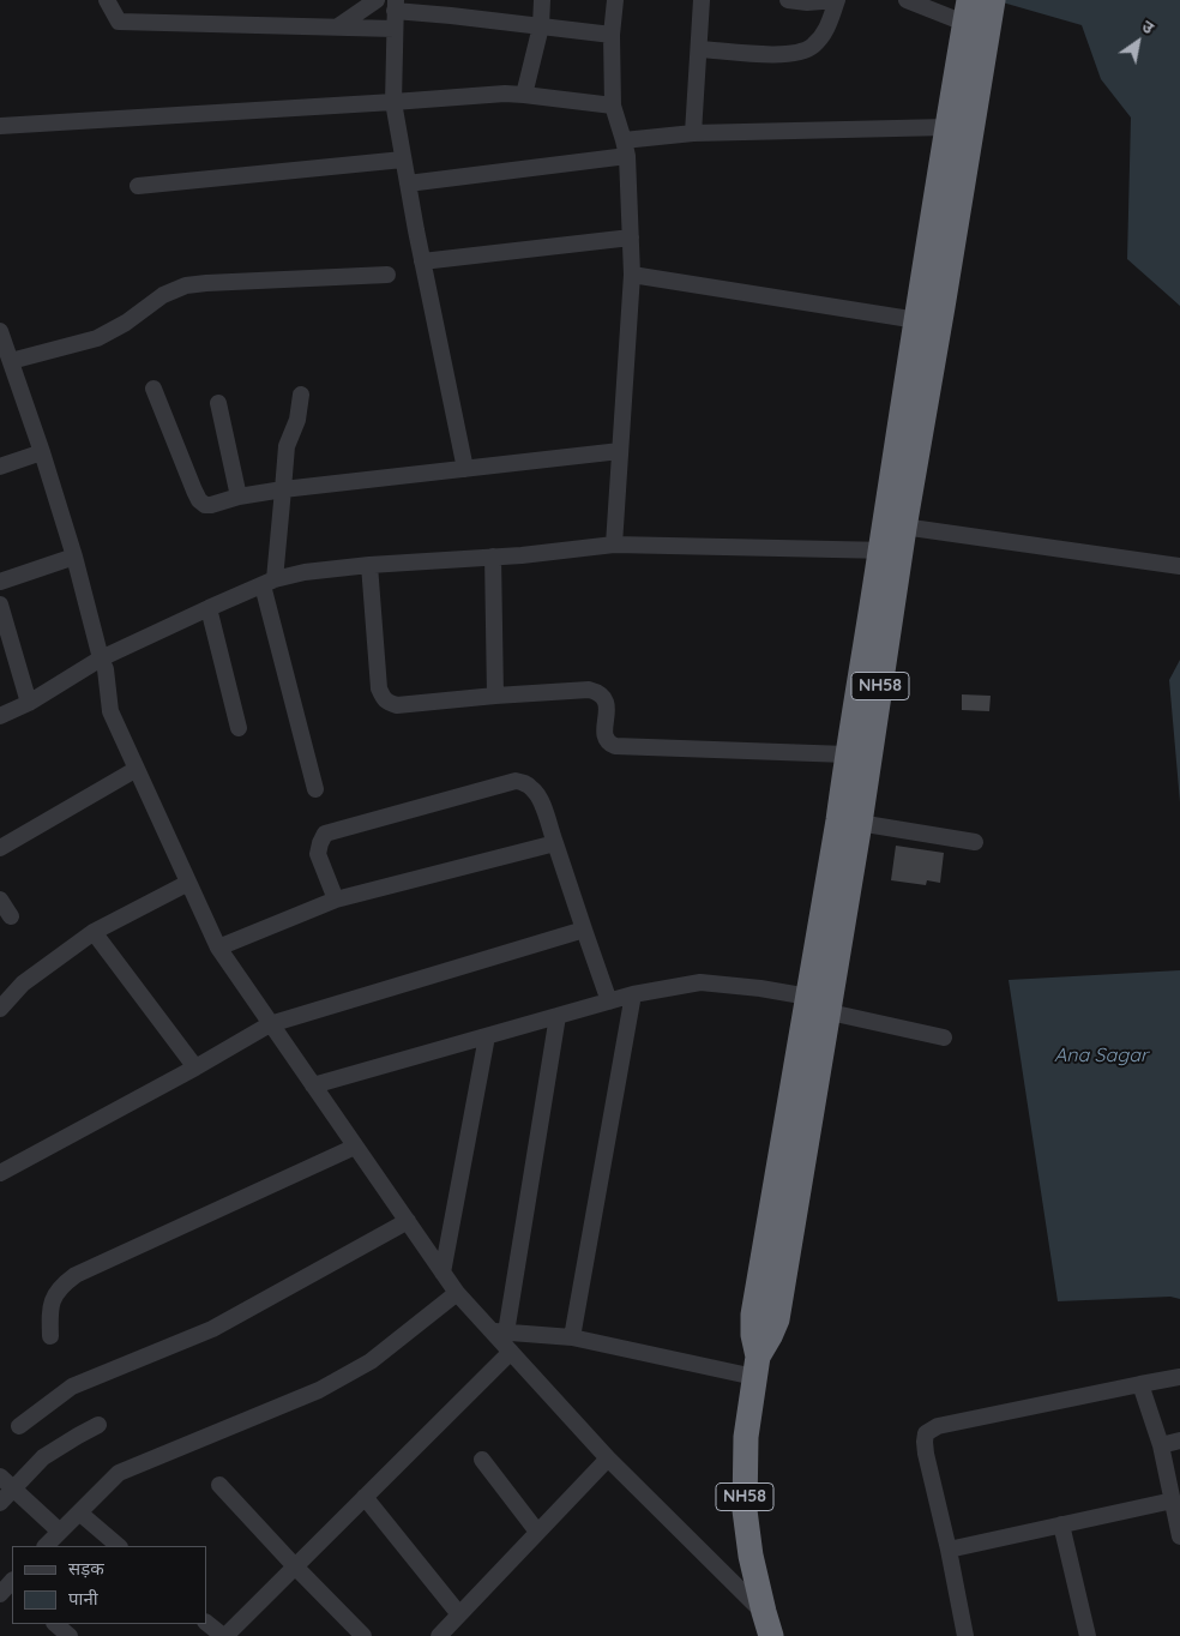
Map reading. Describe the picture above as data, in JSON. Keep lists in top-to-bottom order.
{
  "streets": {
    "highway": ["NH58"]
  },
  "water": ["Ana Sagar"],
  "legend": ["सड़क", "पानी"],
  "north": "top right"
}
